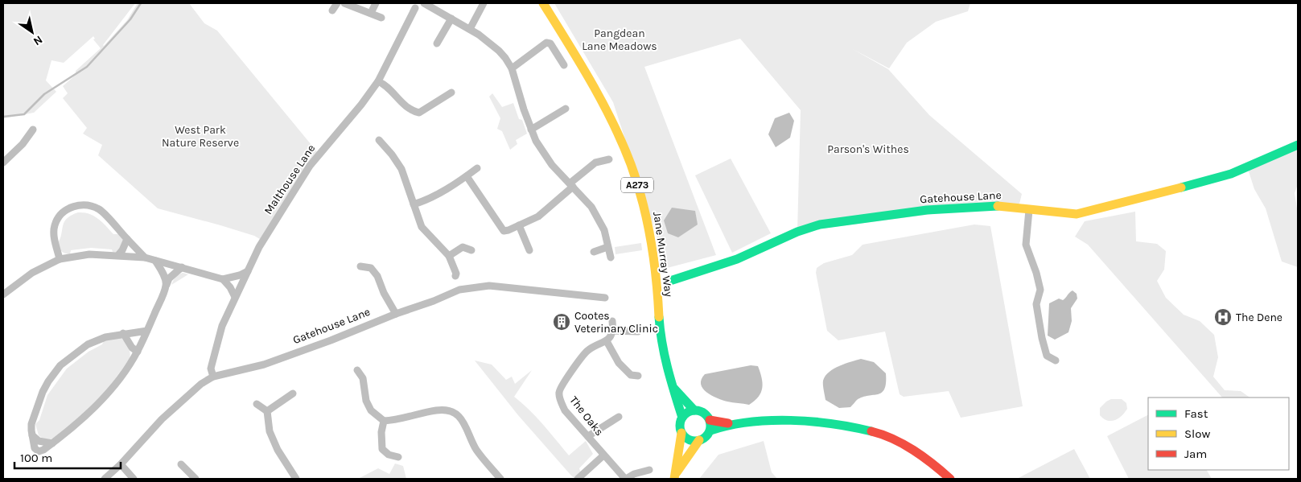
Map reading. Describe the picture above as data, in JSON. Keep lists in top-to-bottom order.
{
  "streets": {
    "street": [
      "Malthouse Lane",
      "A273",
      "Gatehouse Lane",
      "Jane Murray Way",
      "The Oaks"
    ]
  },
  "crossings": [
    ["Malthouse Lane", "Gatehouse Lane"]
  ],
  "parks": ["Pangdean Lane Meadows", "West Park Nature Reserve", "Parson's Withes"],
  "places": {
    "hospital": ["The Dene"],
    "building": ["Cootes Veterinary Clinic"]
  },
  "legend": ["Fast", "Slow", "Jam"],
  "scale_bar": "100 m",
  "north": "bottom right"
}
